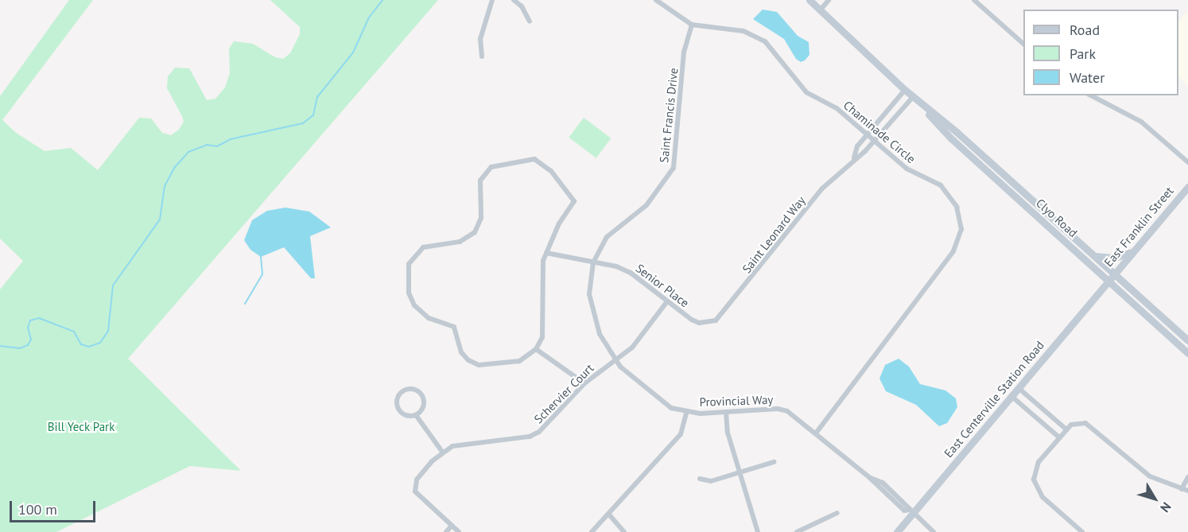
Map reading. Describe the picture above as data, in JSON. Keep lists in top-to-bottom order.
{
  "streets": {
    "street": [
      "Saint Francis Drive",
      "Chaminade Circle",
      "Clyo Road",
      "East Franklin Street",
      "Saint Leonard Way",
      "Senior Place",
      "Schervier Court",
      "East Centerville Station Road",
      "Provincial Way"
    ]
  },
  "crossings": [
    ["Saint Francis Drive", "Chaminade Circle"],
    ["Saint Francis Drive", "Senior Place"],
    ["Saint Francis Drive", "Provincial Way"],
    ["Chaminade Circle", "Saint Leonard Way"],
    ["Chaminade Circle", "Provincial Way"],
    ["Clyo Road", "East Franklin Street"],
    ["Clyo Road", "Saint Leonard Way"],
    ["Clyo Road", "East Centerville Station Road"],
    ["East Franklin Street", "East Centerville Station Road"],
    ["Saint Leonard Way", "Senior Place"],
    ["Senior Place", "Schervier Court"],
    ["Senior Place", "Provincial Way"],
    ["Schervier Court", "Provincial Way"],
    ["East Centerville Station Road", "Provincial Way"]
  ],
  "parks": ["Bill Yeck Park"],
  "legend": ["Road", "Park", "Water"],
  "scale_bar": "100 m",
  "north": "bottom right"
}
